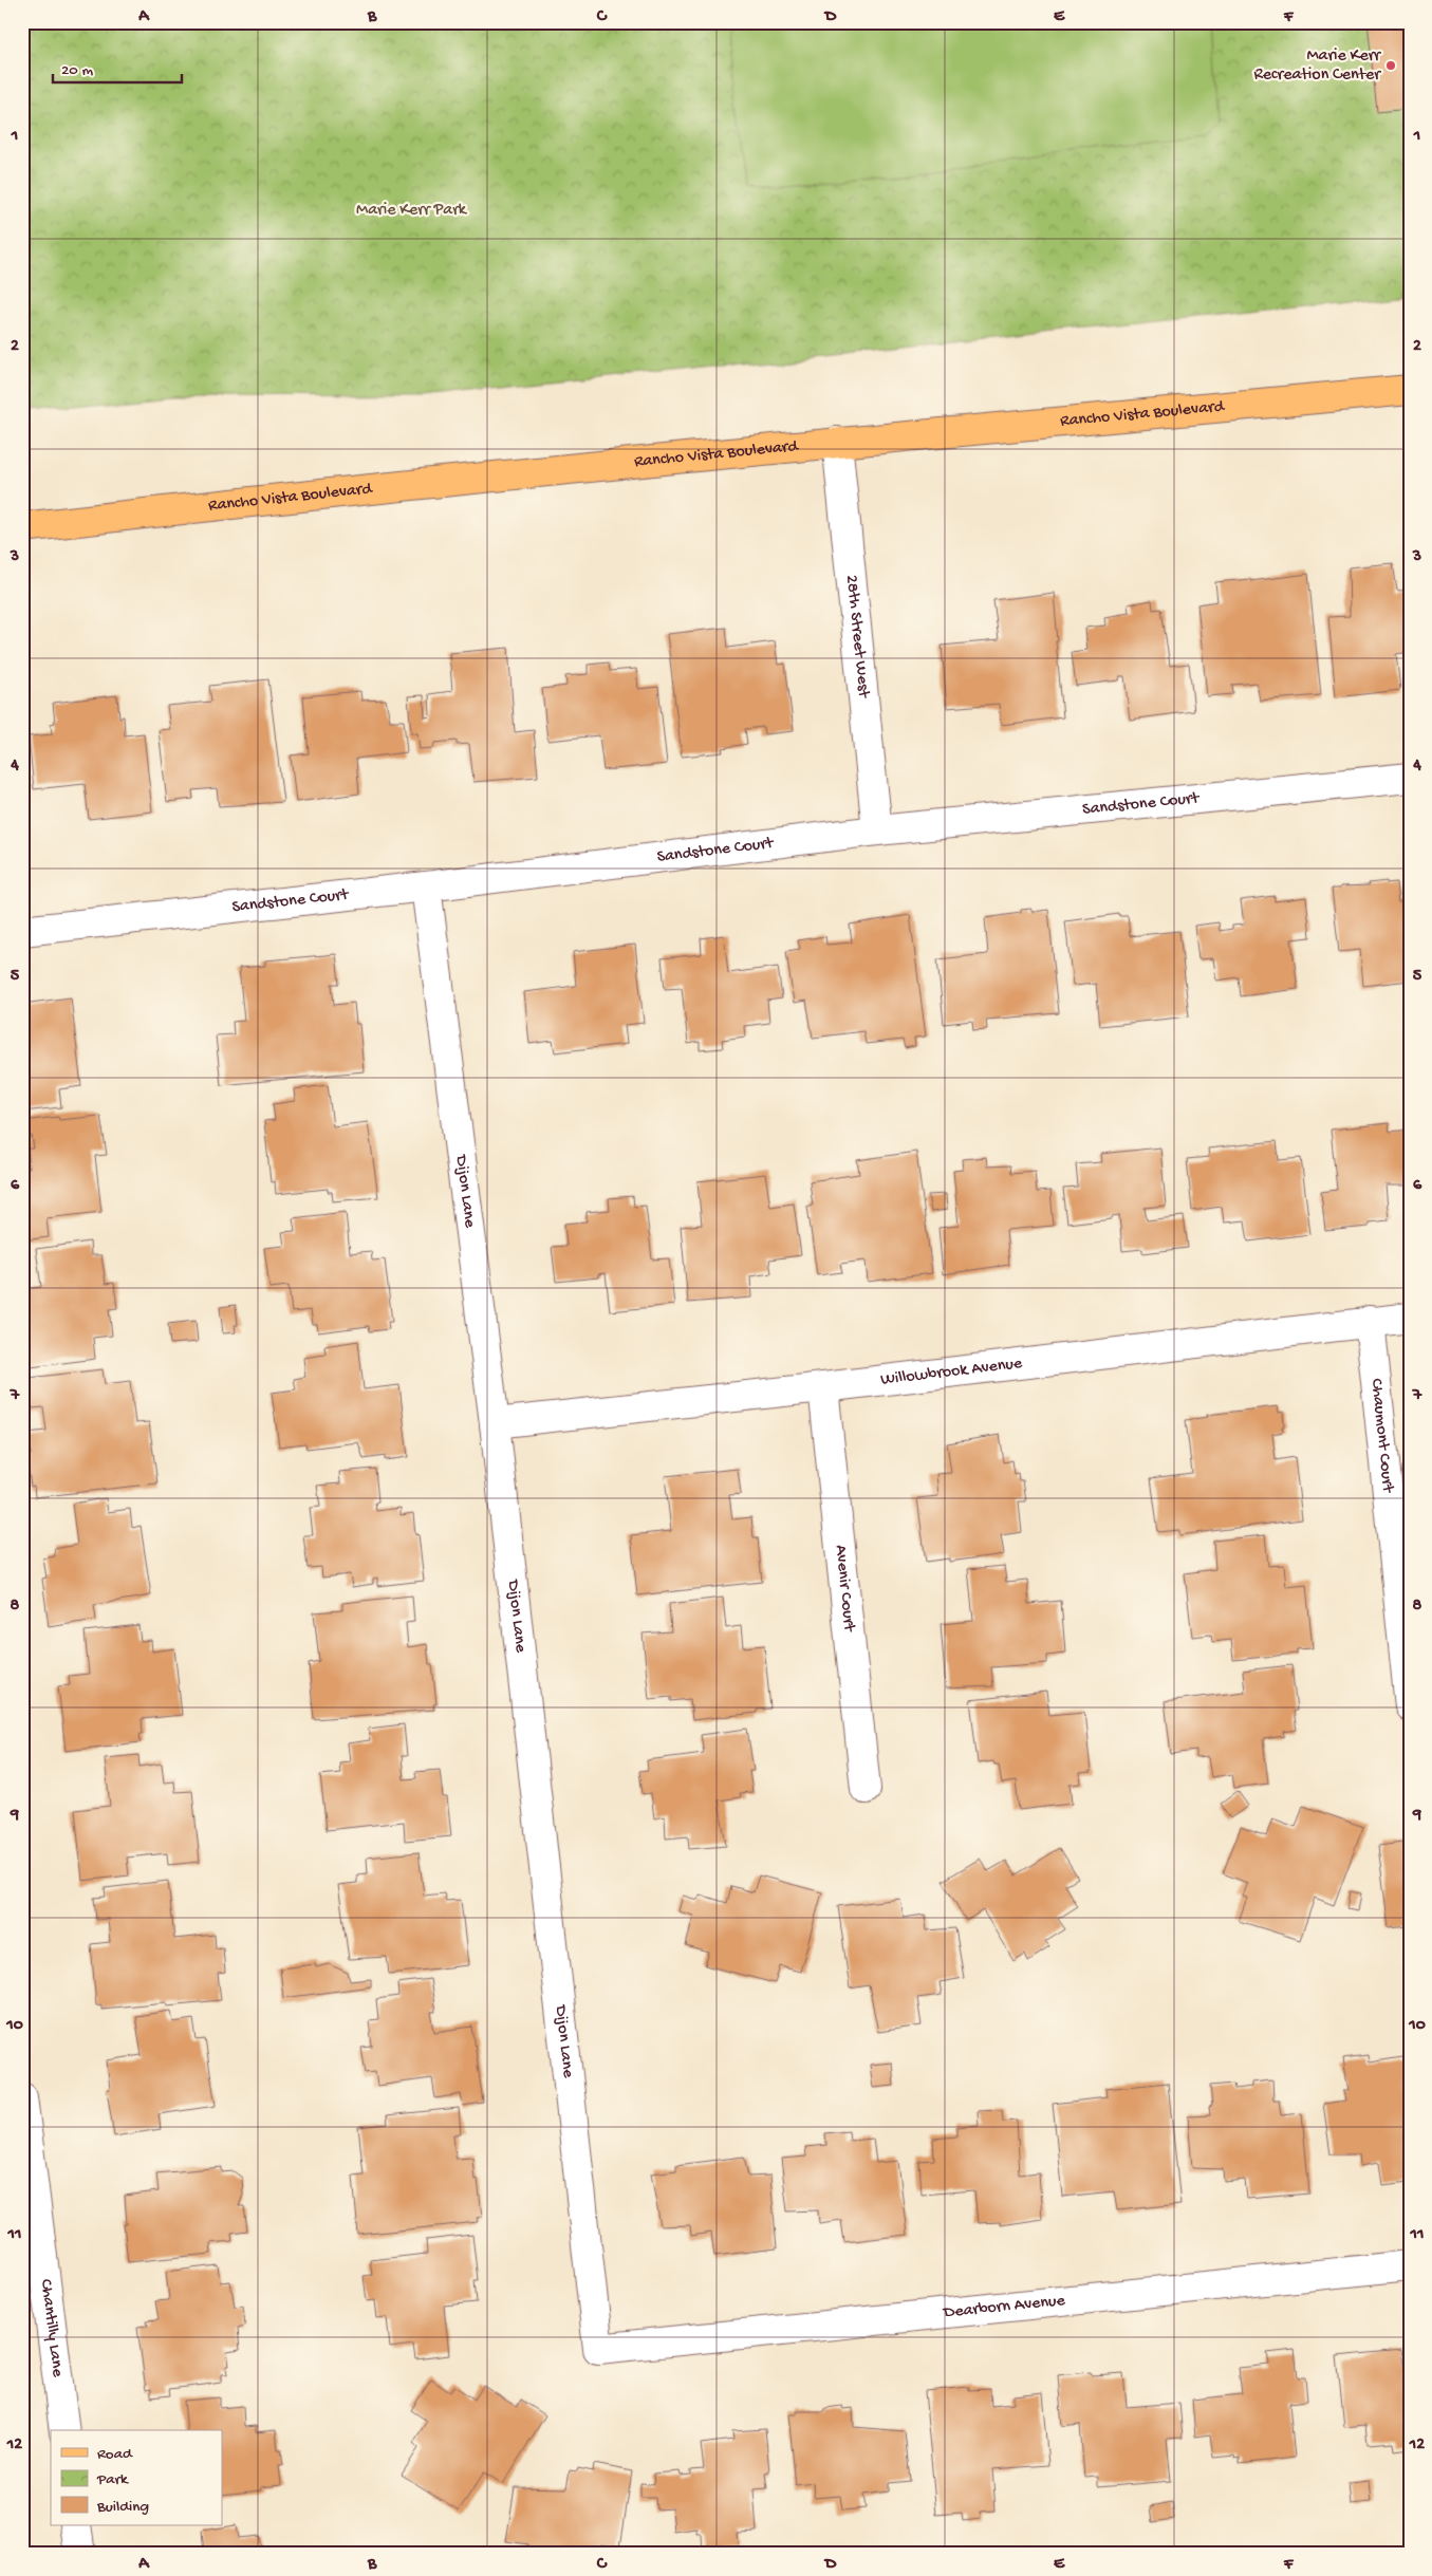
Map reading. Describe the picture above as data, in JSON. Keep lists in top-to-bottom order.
{
  "streets": {
    "main road": ["Rancho Vista Boulevard"],
    "street": [
      "28th Street West",
      "Sandstone Court",
      "Dijon Lane",
      "Willowbrook Avenue",
      "Chaumont Court",
      "Avenir Court",
      "Dearborn Avenue",
      "Chantilly Lane"
    ]
  },
  "crossings": [
    ["Rancho Vista Boulevard", "28th Street West"],
    ["28th Street West", "Sandstone Court"],
    ["Sandstone Court", "Dijon Lane"],
    ["Dijon Lane", "Willowbrook Avenue"],
    ["Dijon Lane", "Dearborn Avenue"],
    ["Willowbrook Avenue", "Chaumont Court"],
    ["Willowbrook Avenue", "Avenir Court"]
  ],
  "parks": ["Marie Kerr Park"],
  "places": ["Marie Kerr Recreation Center"],
  "legend": ["Road", "Park", "Building"],
  "scale_bar": "20 m",
  "grid": {
    "columns": [
      "A",
      "B",
      "C",
      "D",
      "E",
      "F"
    ],
    "rows": [
      "1",
      "2",
      "3",
      "4",
      "5",
      "6",
      "7",
      "8",
      "9",
      "10",
      "11",
      "12"
    ]
  }
}
